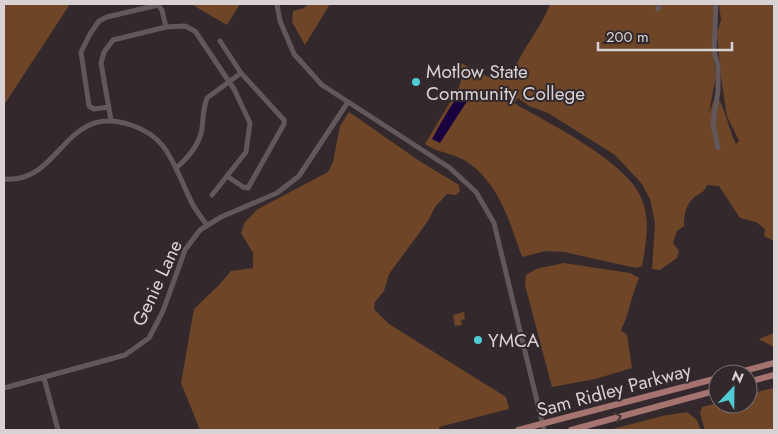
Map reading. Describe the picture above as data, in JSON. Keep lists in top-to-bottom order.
{
  "streets": {
    "main road": ["Sam Ridley Parkway"],
    "street": ["Genie Lane"]
  },
  "places": ["Motlow State Community College", "YMCA"],
  "scale_bar": "200 m",
  "north": "top"
}
